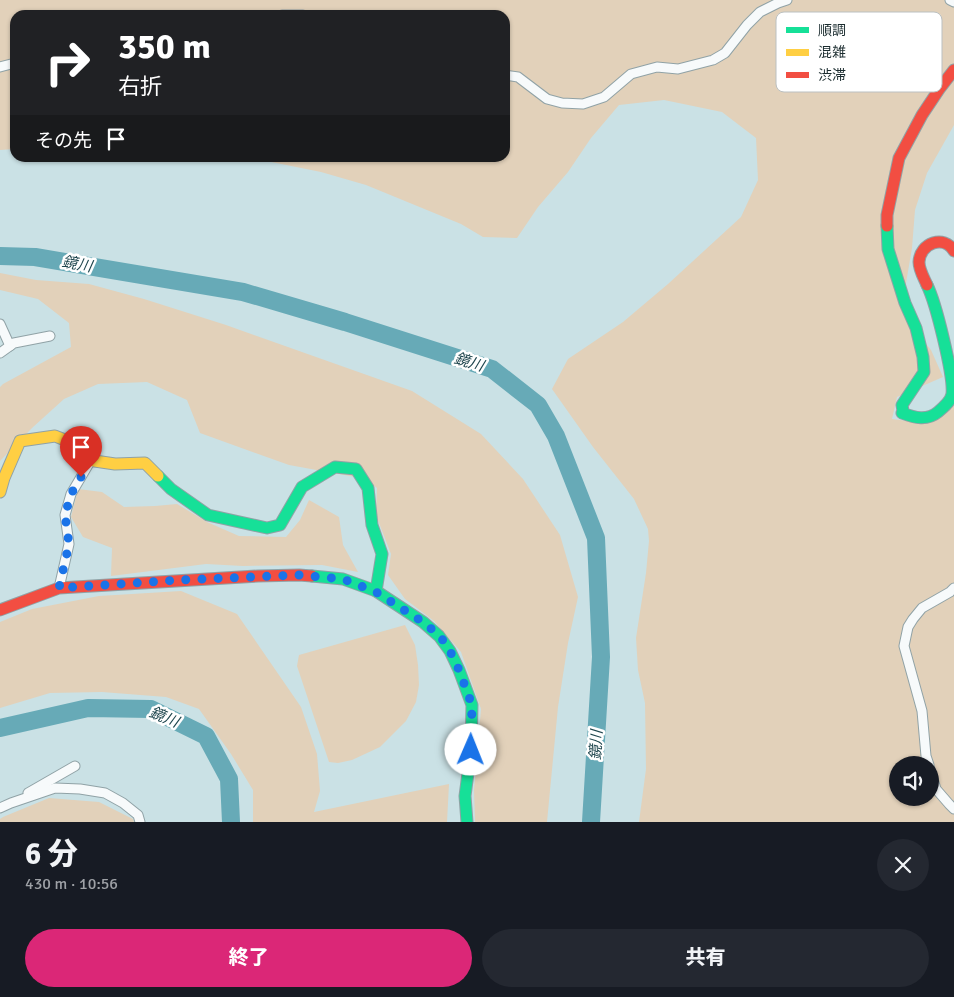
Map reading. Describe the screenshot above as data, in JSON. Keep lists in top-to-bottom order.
{
  "water": ["鏡川"],
  "legend": ["順調", "混雑", "渋滞"],
  "page": {
    "turn": ["350 m", "右折"],
    "then": "その先",
    "heading": ["6 分", "430 m · 10:56"],
    "buttons": ["終了", "共有"]
  }
}
